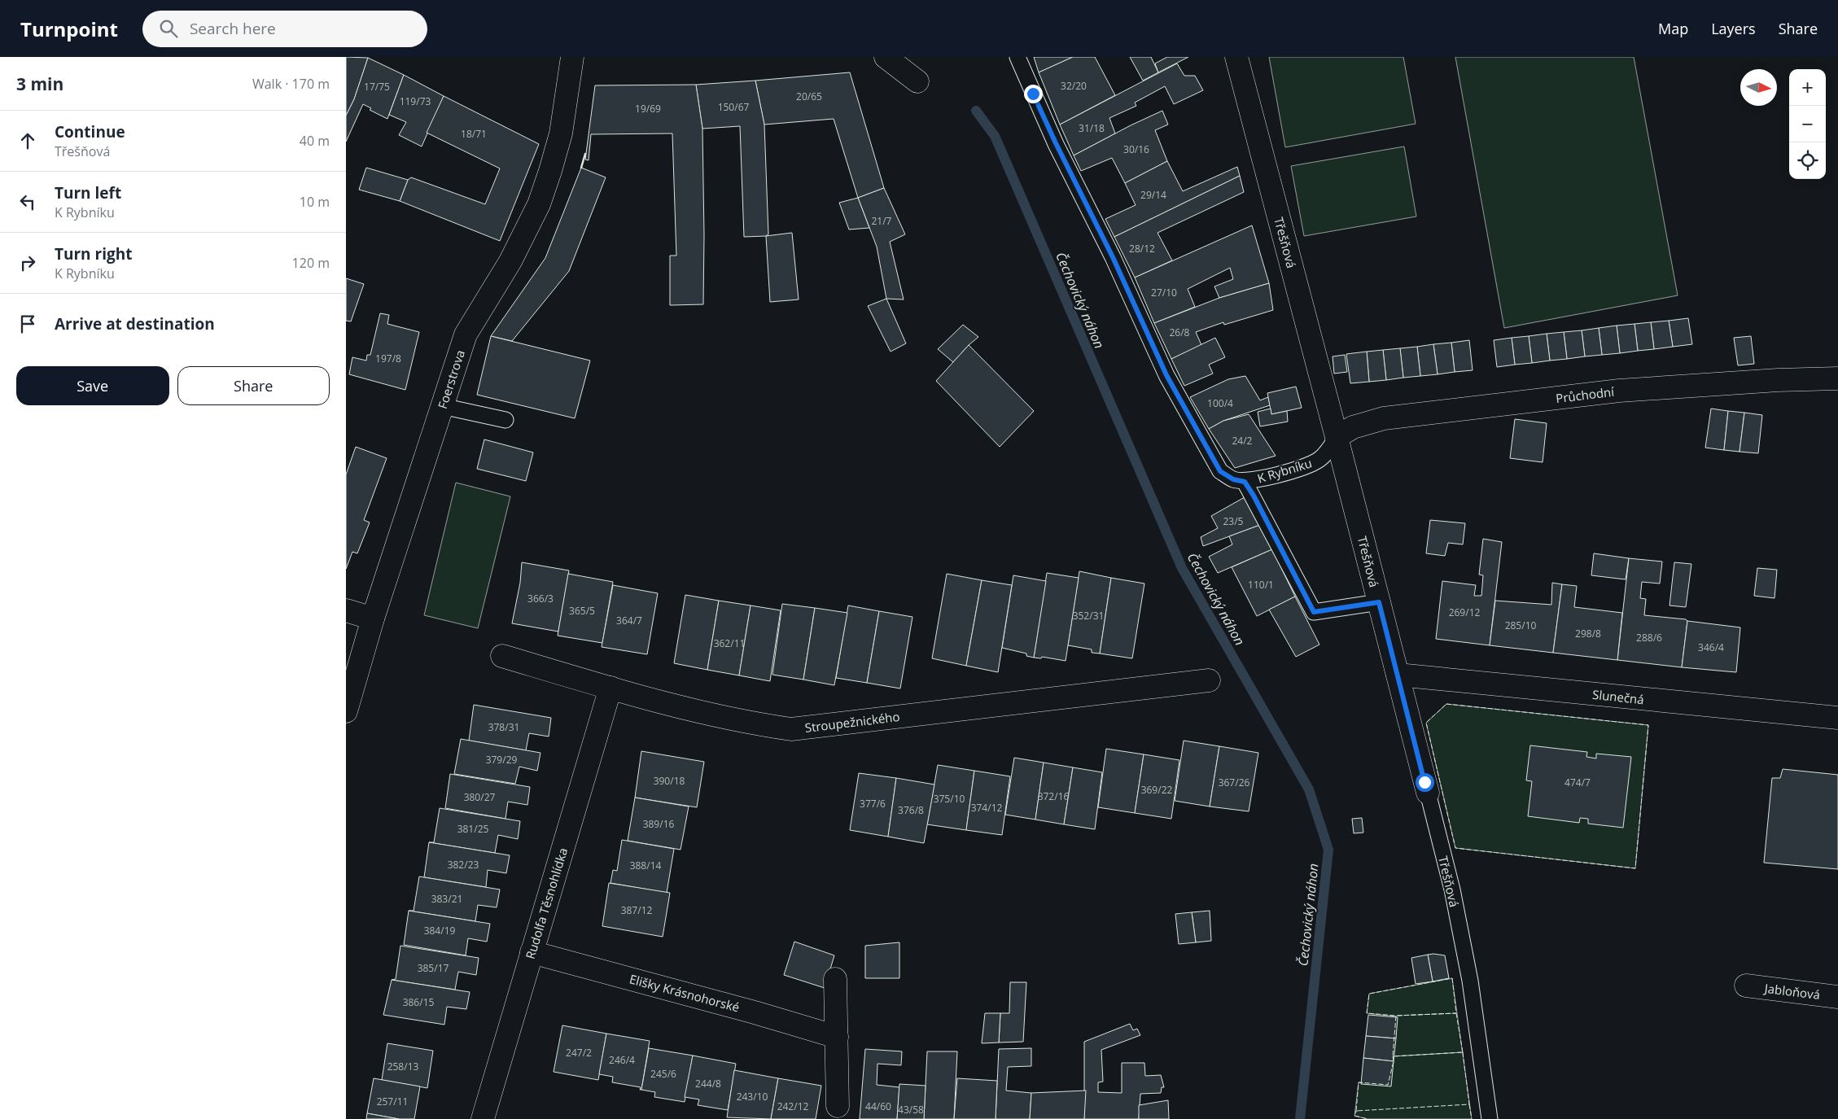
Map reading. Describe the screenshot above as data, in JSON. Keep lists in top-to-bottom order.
{
  "streets": {
    "street": [
      "Třešňová",
      "Foerstrova",
      "Průchodní",
      "Slunečná",
      "Stroupežnického",
      "Rudolfa Těsnohlídka",
      "Jabloňová",
      "Elišky Krásnohorské"
    ],
    "lane": ["K Rybníku"]
  },
  "crossings": [
    ["Třešňová", "Průchodní"],
    ["Třešňová", "K Rybníku"],
    ["Třešňová", "Slunečná"],
    ["Průchodní", "K Rybníku"],
    ["Stroupežnického", "Rudolfa Těsnohlídka"],
    ["Rudolfa Těsnohlídka", "Elišky Krásnohorské"]
  ],
  "water": ["Čechovický náhon"],
  "house_numbers": [
    "32/20",
    "17/75",
    "20/65",
    "119/73",
    "150/67",
    "19/69",
    "31/18",
    "18/71",
    "30/16",
    "29/14",
    "21/7",
    "28/12",
    "27/10",
    "26/8",
    "197/8",
    "100/4",
    "24/2",
    "23/5",
    "110/1",
    "366/3",
    "365/5",
    "269/12",
    "352/31",
    "364/7",
    "285/10",
    "298/8",
    "288/6",
    "362/11",
    "346/4",
    "378/31",
    "379/29",
    "390/18",
    "367/26",
    "474/7",
    "369/22",
    "372/16",
    "380/27",
    "375/10",
    "377/6",
    "374/12",
    "376/8",
    "389/16",
    "381/25",
    "382/23",
    "388/14",
    "383/21",
    "387/12",
    "384/19",
    "385/17",
    "386/15",
    "247/2",
    "246/4",
    "258/13",
    "245/6",
    "244/8",
    "243/10",
    "257/11",
    "242/12",
    "44/60",
    "43/58"
  ],
  "north": "right",
  "page": {
    "header": "Turnpoint",
    "search": "Search here",
    "nav": ["Map", "Layers", "Share"],
    "heading": ["3 min", "Walk · 170 m"],
    "map_buttons": ["+", "−"],
    "list": [
      ["Continue", "Třešňová", "40 m"],
      ["Turn left", "K Rybníku", "10 m"],
      ["Turn right", "K Rybníku", "120 m"],
      "Arrive at destination"
    ],
    "buttons": ["Save", "Share"]
  }
}
